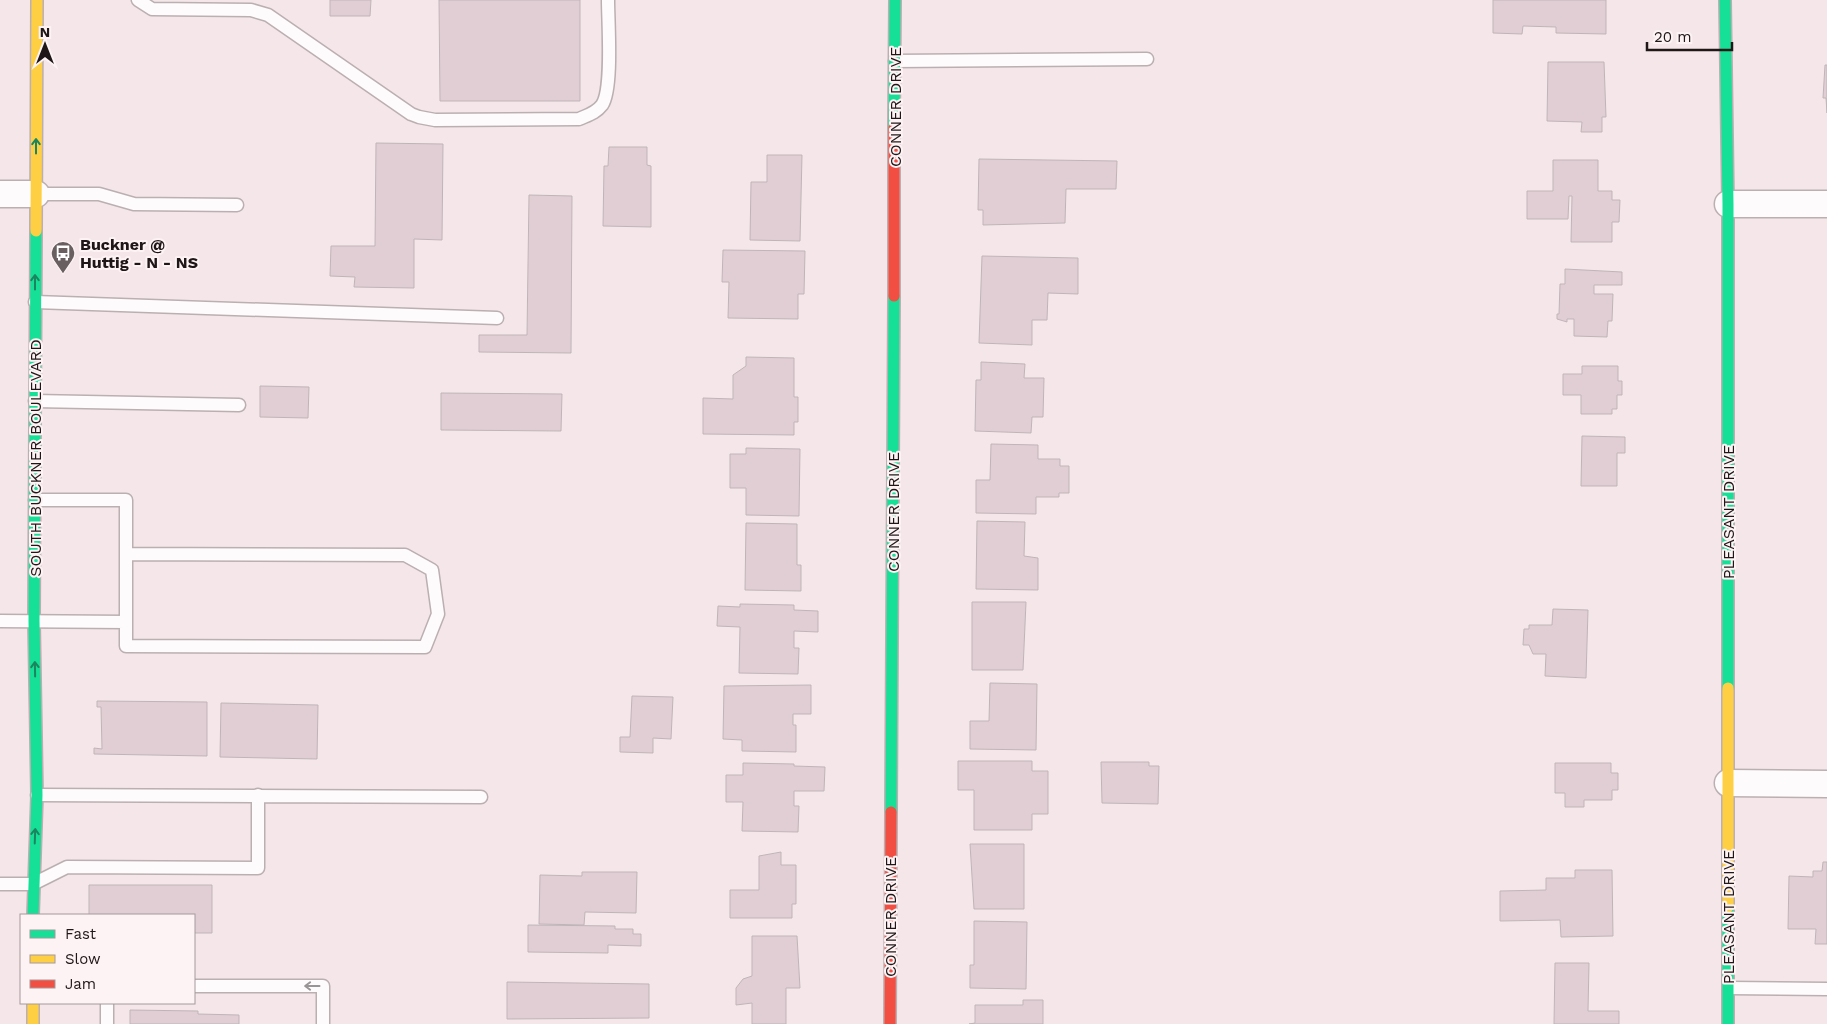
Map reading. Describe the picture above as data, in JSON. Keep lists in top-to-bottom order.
{
  "streets": {
    "street": ["CONNER DRIVE", "SOUTH BUCKNER BOULEVARD", "PLEASANT DRIVE"]
  },
  "one_way": ["SOUTH BUCKNER BOULEVARD"],
  "places": {
    "bus stop": ["Buckner @ Huttig - N - NS"]
  },
  "legend": ["Fast", "Slow", "Jam"],
  "scale_bar": "20 m",
  "north": "top"
}
